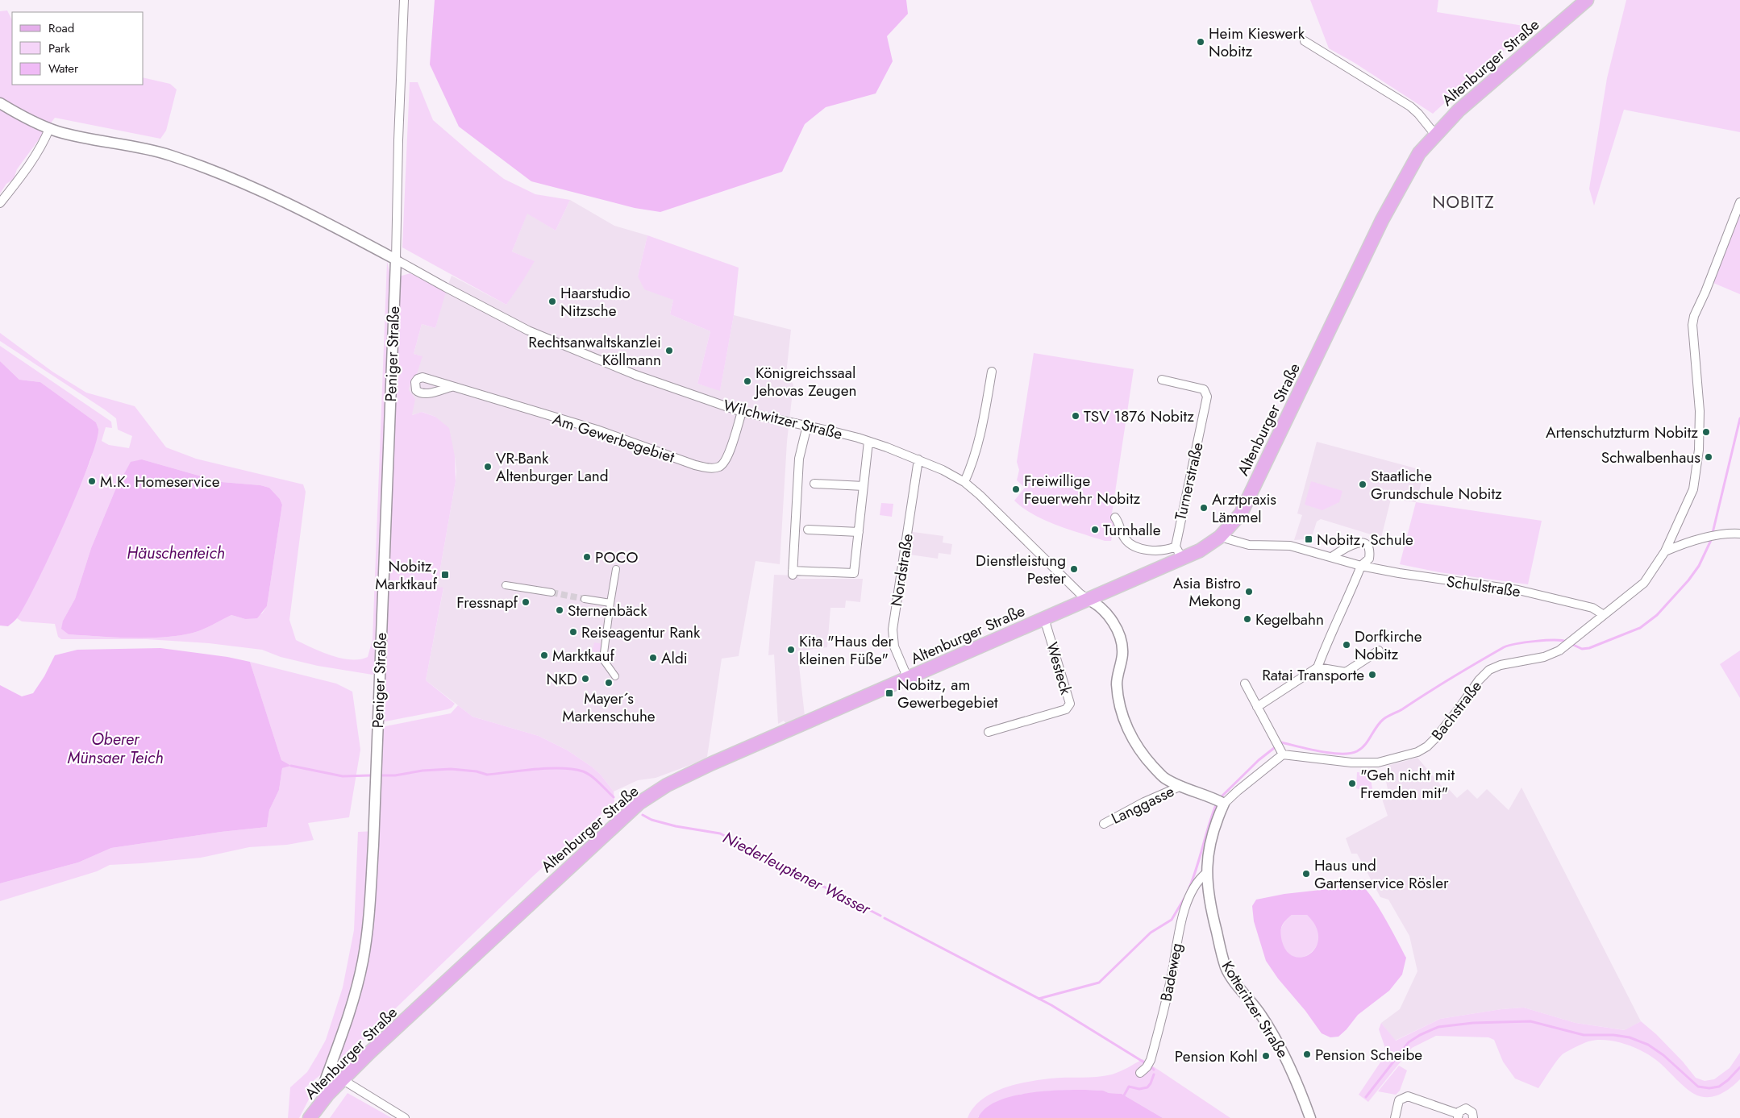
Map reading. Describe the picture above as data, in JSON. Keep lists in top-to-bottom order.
{
  "streets": {
    "main road": ["Altenburger Straße"],
    "street": [
      "Peniger Straße",
      "Wilchwitzer Straße",
      "Am Gewerbegebiet",
      "Turnerstraße",
      "Nordstraße",
      "Schulstraße",
      "Westeck",
      "Bachstraße",
      "Langgasse",
      "Badeweg",
      "Kotteritzer Straße"
    ]
  },
  "crossings": [
    ["Altenburger Straße", "Peniger Straße"],
    ["Altenburger Straße", "Wilchwitzer Straße"],
    ["Altenburger Straße", "Nordstraße"],
    ["Altenburger Straße", "Schulstraße"],
    ["Altenburger Straße", "Westeck"],
    ["Altenburger Straße", "Langgasse"],
    ["Peniger Straße", "Wilchwitzer Straße"],
    ["Wilchwitzer Straße", "Am Gewerbegebiet"],
    ["Wilchwitzer Straße", "Nordstraße"],
    ["Wilchwitzer Straße", "Langgasse"],
    ["Schulstraße", "Bachstraße"],
    ["Langgasse", "Kotteritzer Straße"],
    ["Badeweg", "Kotteritzer Straße"]
  ],
  "districts": ["NOBITZ"],
  "water": ["Häuschenteich", "Oberer Münsaer Teich", "Niederleuptener Wasser"],
  "places": {
    "other": [
      "Heim Kieswerk Nobitz",
      "Haarstudio Nitzsche",
      "Rechtsanwaltskanzlei Köllmann",
      "Königreichssaal Jehovas Zeugen",
      "TSV 1876 Nobitz",
      "Artenschutzturm Nobitz",
      "Schwalbenhaus",
      "VR-Bank Altenburger Land",
      "M.K. Homeservice",
      "Staatliche Grundschule Nobitz",
      "Freiwillige Feuerwehr Nobitz",
      "Arztpraxis Lämmel",
      "Turnhalle",
      "POCO",
      "Dienstleistung Pester",
      "Asia Bistro Mekong",
      "Fressnapf",
      "Sternenbäck",
      "Kegelbahn",
      "Reiseagentur Rank",
      "Dorfkirche Nobitz",
      "Kita \"Haus der kleinen Füße\"",
      "Marktkauf",
      "Aldi",
      "Ratai Transporte",
      "NKD",
      "Mayer´s Markenschuhe",
      "\"Geh nicht mit Fremden mit\"",
      "Haus und Gartenservice Rösler",
      "Pension Scheibe",
      "Pension Kohl"
    ],
    "transit": ["Nobitz, Schule", "Nobitz, Marktkauf", "Nobitz, am Gewerbegebiet"]
  },
  "legend": ["Road", "Park", "Water"]
}
